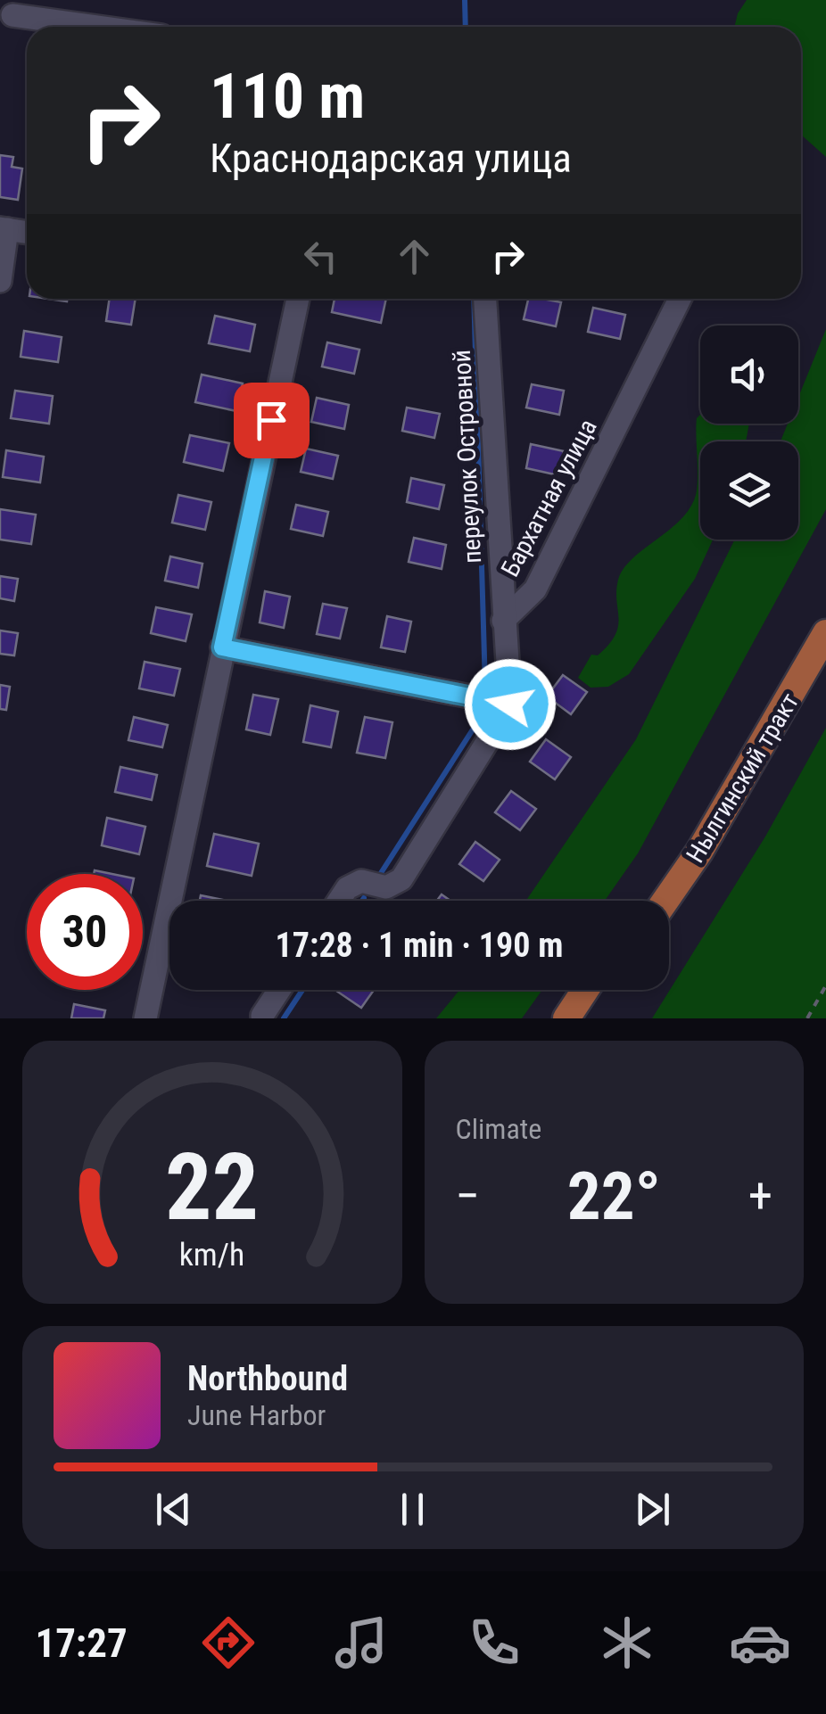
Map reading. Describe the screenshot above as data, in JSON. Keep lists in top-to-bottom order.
{
  "streets": {
    "main road": ["Нылгинский тракт"],
    "street": ["переулок Островной", "Бархатная улица"]
  },
  "crossings": [
    ["переулок Островной", "Бархатная улица"]
  ],
  "page": {
    "turn": ["110 m", "Краснодарская улица"],
    "limit": "30",
    "trip": "17:28 · 1 min · 190 m",
    "tile": "Climate",
    "heat": ["−", "22°", "+"],
    "song": ["Northbound", "June Harbor"],
    "tabs": "17:27",
    "gauge": ["22", "km/h"]
  }
}
